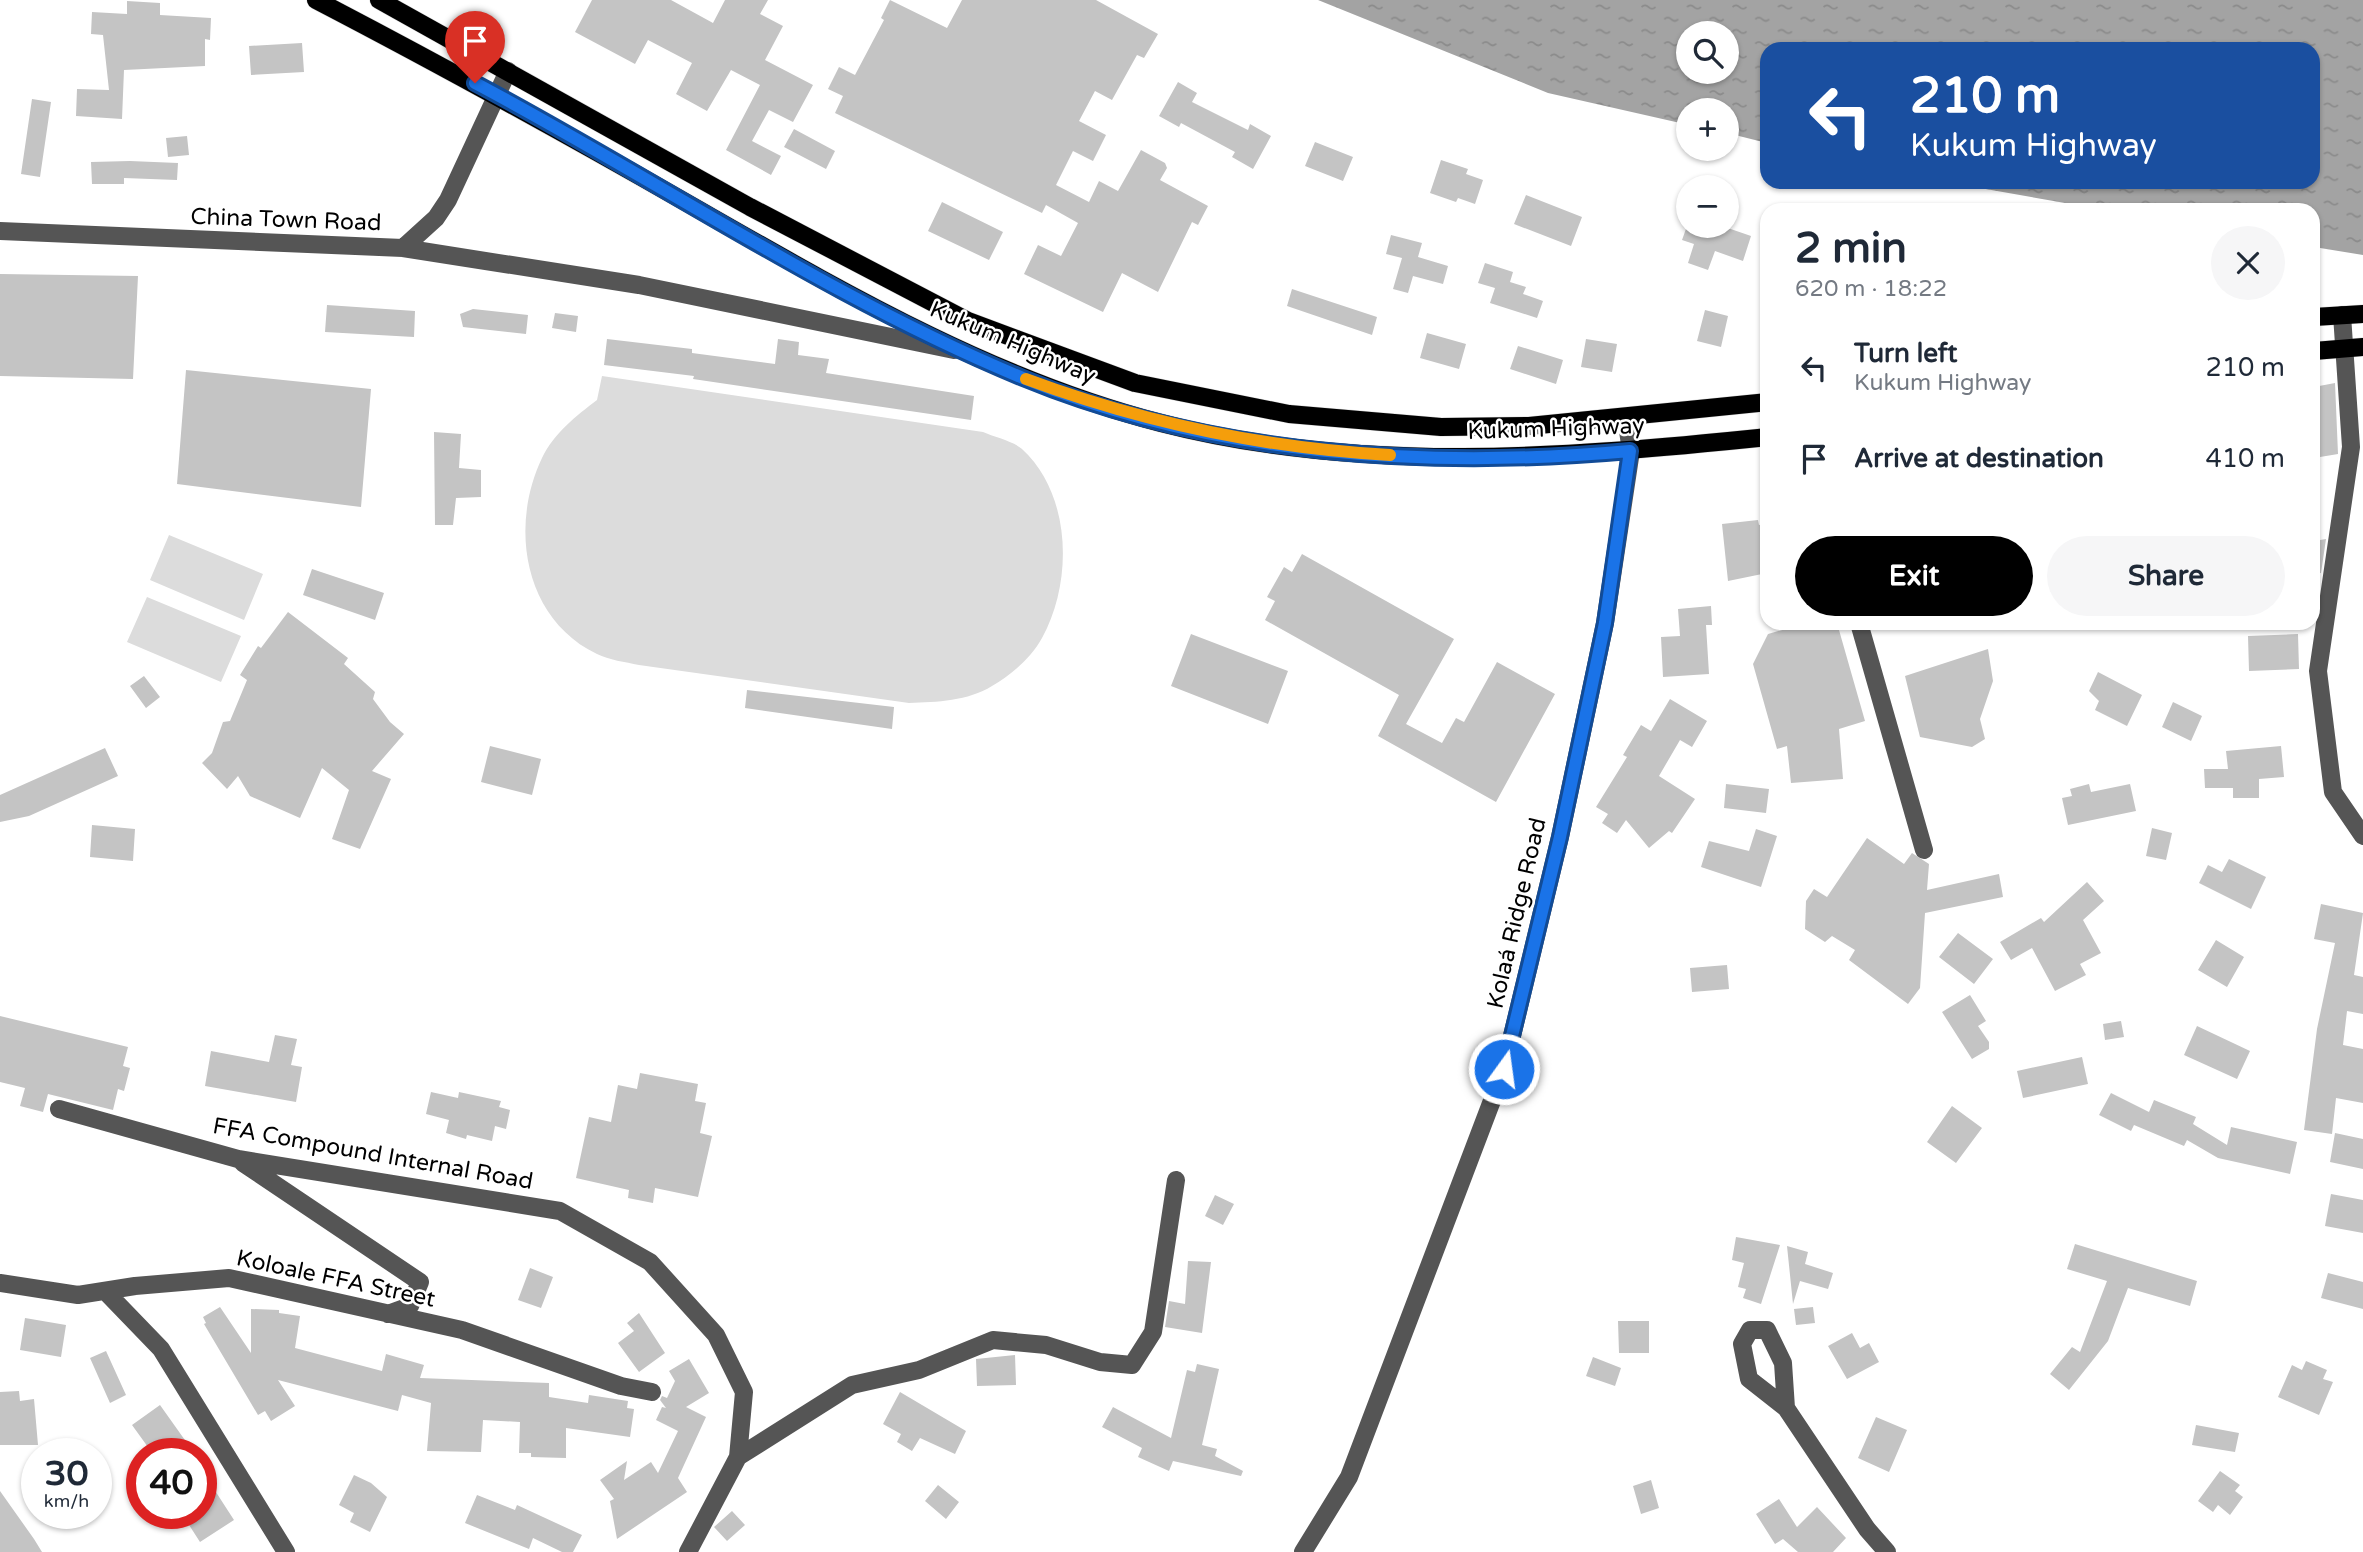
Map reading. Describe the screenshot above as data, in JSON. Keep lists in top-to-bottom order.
{
  "streets": {
    "main road": ["Kukum Highway"],
    "street": [
      "China Town Road",
      "Kolaá Ridge Road",
      "FFA Compound Internal Road",
      "Koloale FFA Street"
    ]
  },
  "crossings": [
    ["China Town Road", "Kukum Highway"],
    ["Kukum Highway", "Kolaá Ridge Road"]
  ],
  "page": {
    "map_buttons": ["+", "−"],
    "turn": ["210 m", "Kukum Highway"],
    "heading": ["2 min", "620 m · 18:22"],
    "list": [
      {
        "name": "Turn left",
        "note": "Kukum Highway",
        "value": "210 m"
      },
      {
        "name": "Arrive at destination",
        "value": "410 m"
      }
    ],
    "buttons": ["Exit", "Share"],
    "speed": "30 km/h",
    "limit": "40"
  }
}
